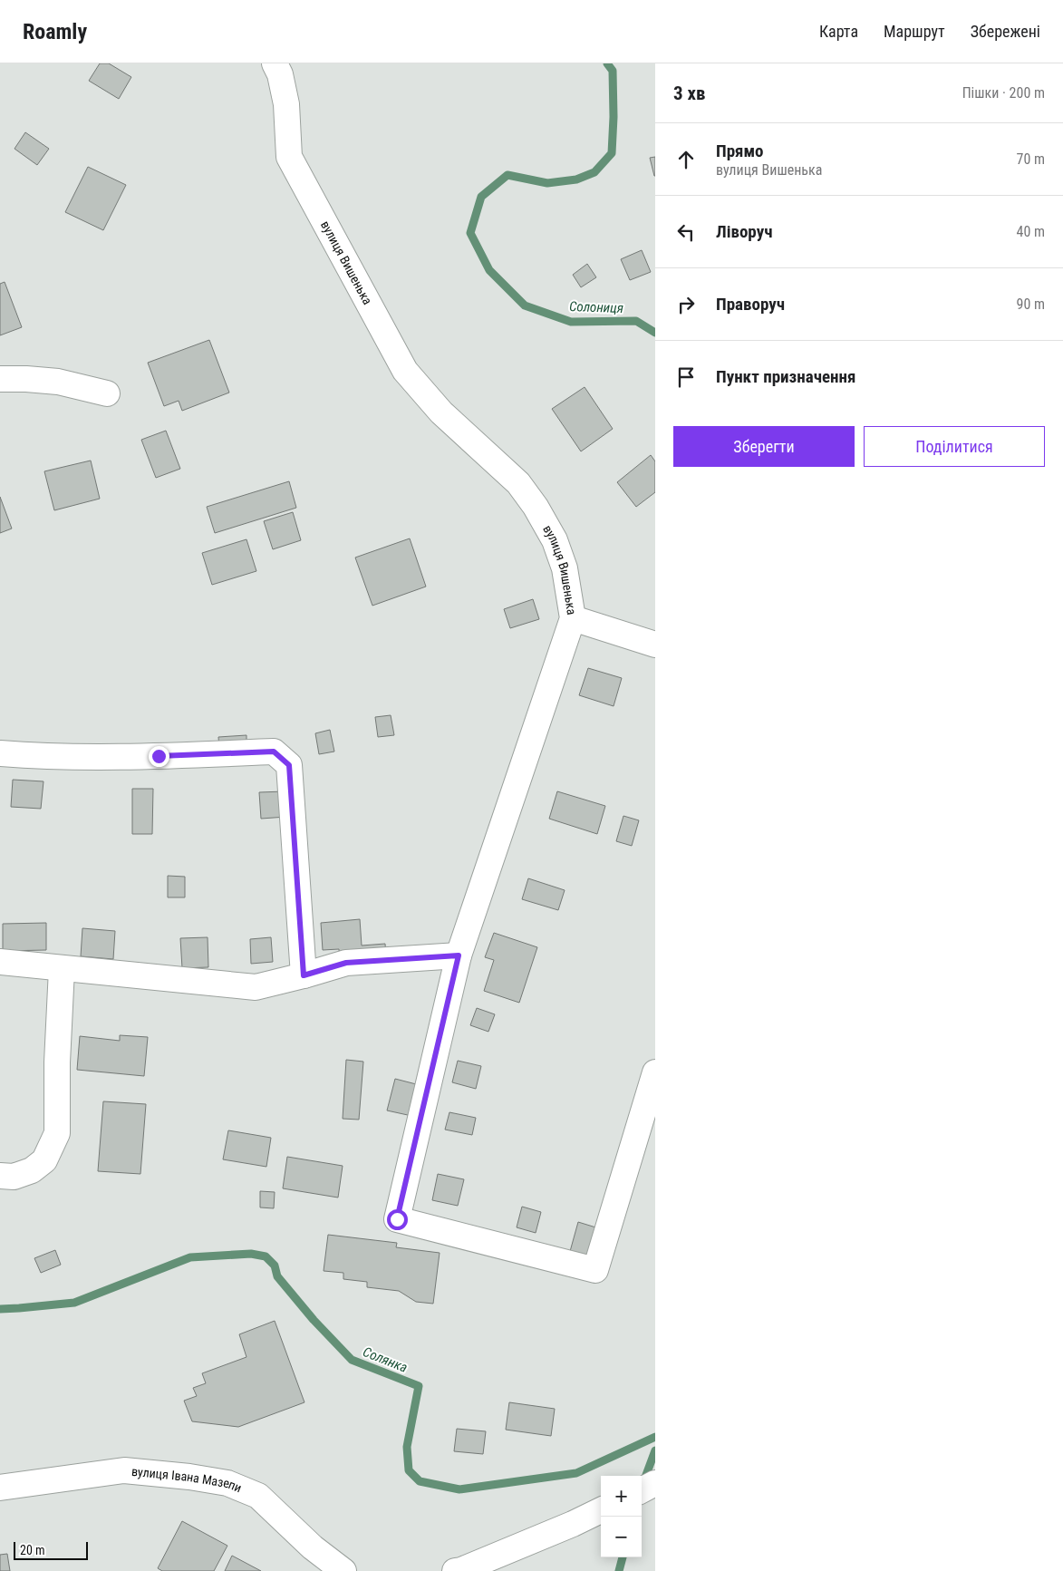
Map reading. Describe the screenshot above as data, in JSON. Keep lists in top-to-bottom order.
{
  "streets": {
    "street": ["вулиця Вишенька", "вулиця Івана Мазепи"]
  },
  "water": ["Солониця", "Солянка"],
  "scale_bar": "20 m",
  "page": {
    "header": "Roamly",
    "nav": ["Карта", "Маршрут", "Збережені"],
    "heading": ["3 хв", "Пішки · 200 m"],
    "list": [
      ["Прямо", "вулиця Вишенька", "70 m"],
      ["Ліворуч", "40 m"],
      ["Праворуч", "90 m"],
      "Пункт призначення"
    ],
    "buttons": ["Зберегти", "Поділитися"],
    "map_buttons": ["+", "−"],
    "scale": "20 m"
  }
}
